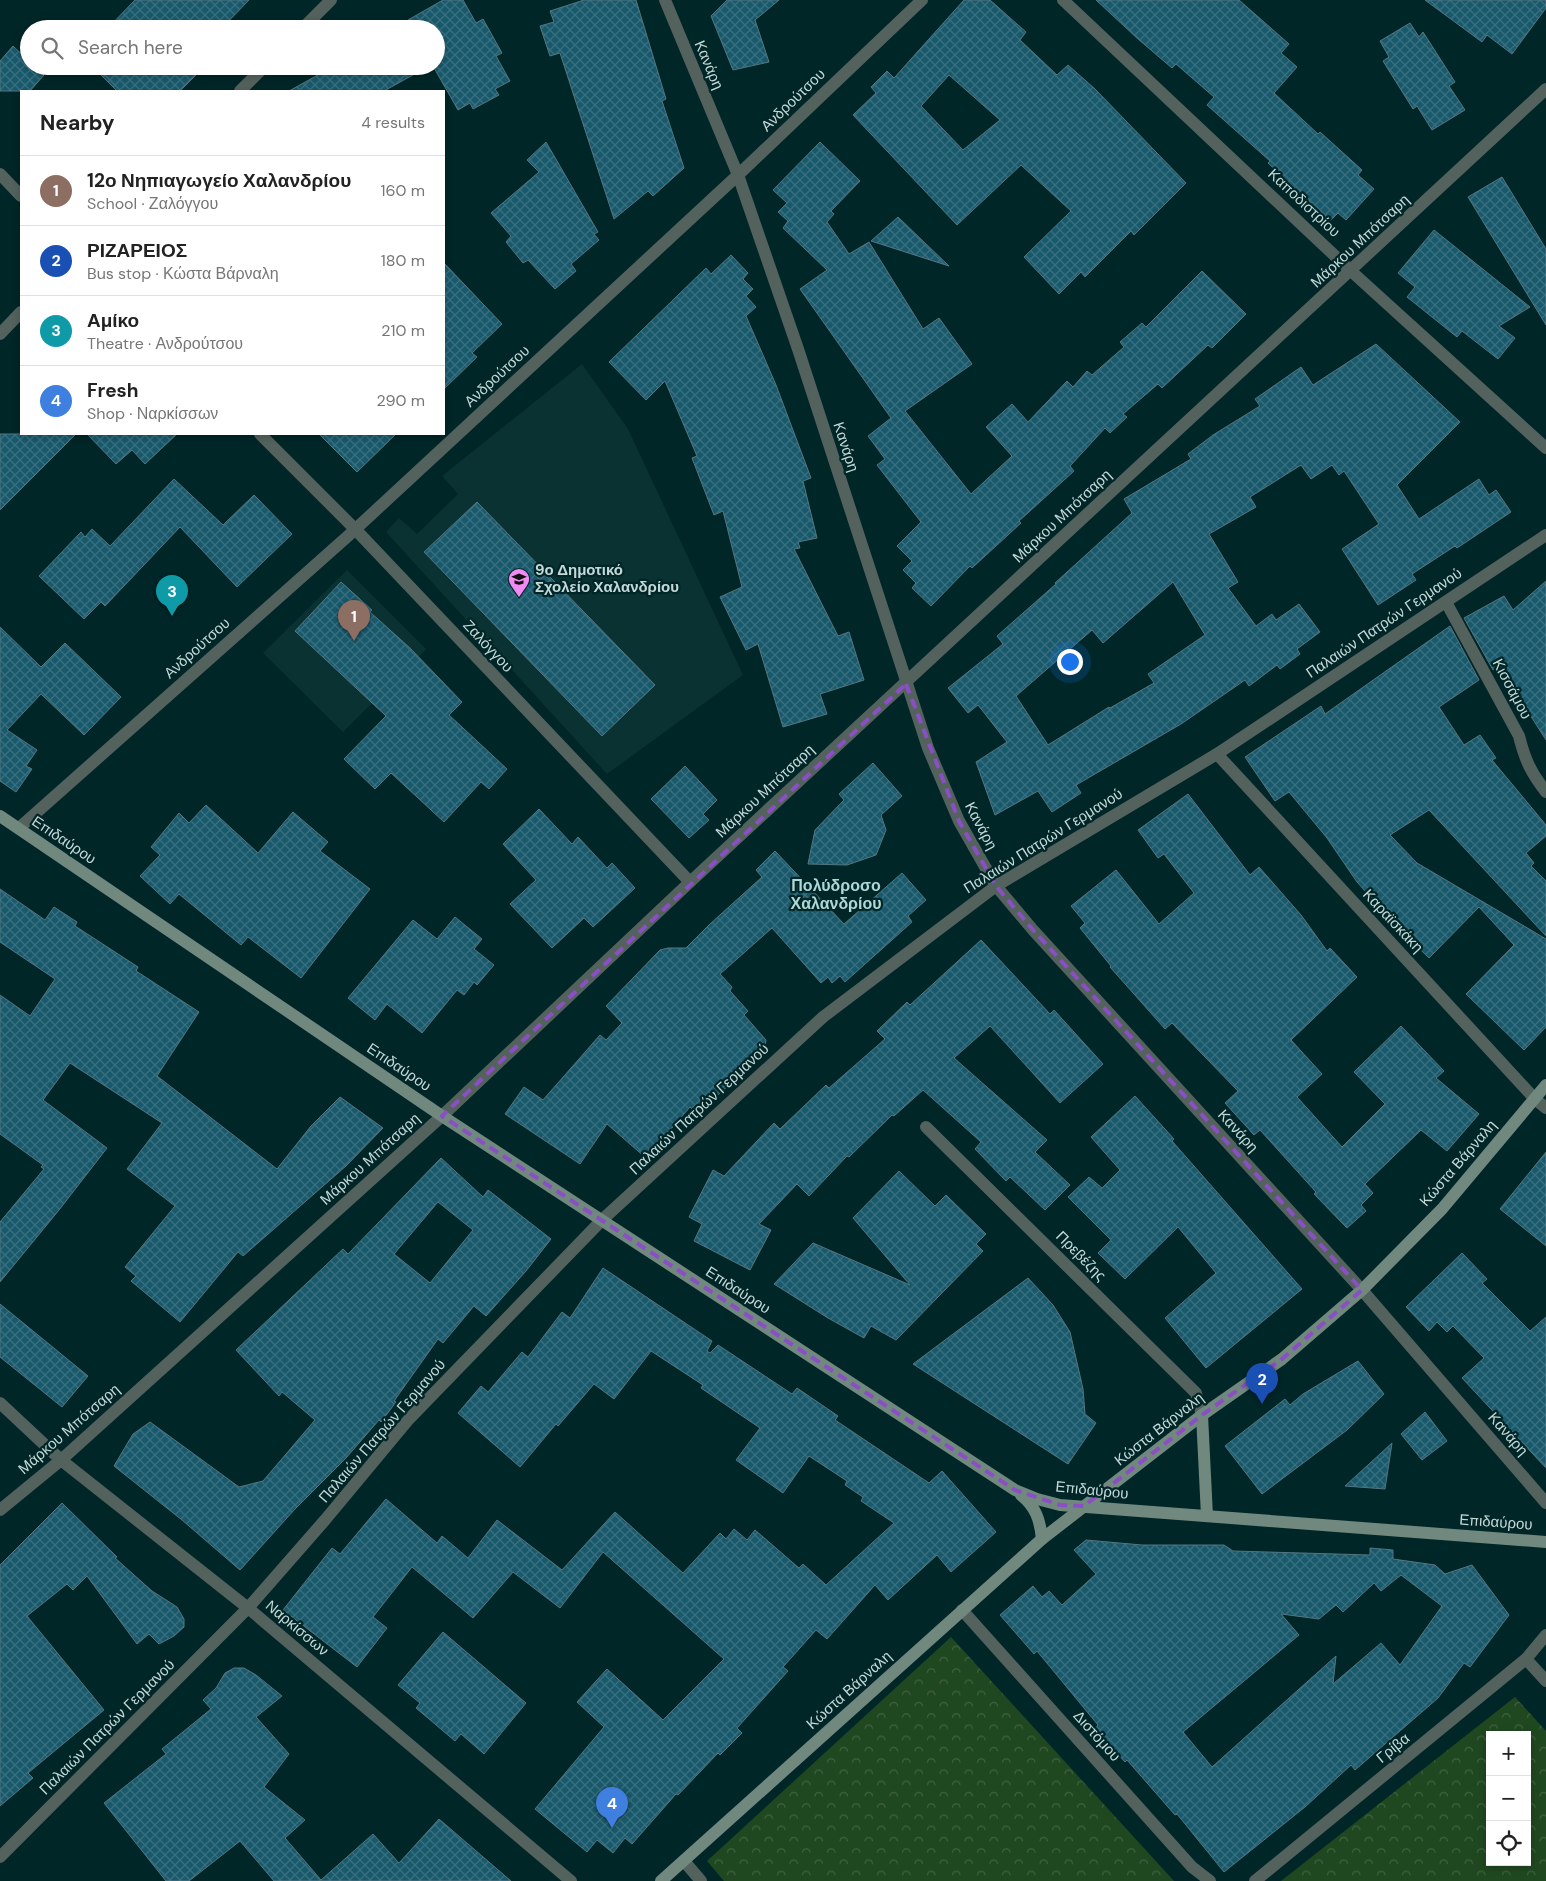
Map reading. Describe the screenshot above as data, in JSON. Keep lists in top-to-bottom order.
{
  "streets": {
    "street": [
      "Κανάρη",
      "Ανδρούτσου",
      "Καποδιστρίου",
      "Μάρκου Μπότσαρη",
      "Παλαιών Πατρών Γερμανού",
      "Ζαλόγγου",
      "Κισσάμου",
      "Επιδαύρου",
      "Καραϊσκάκη",
      "Κώστα Βάρναλη",
      "Πρεβέζης",
      "Ναρκίσσων",
      "Διστόμου",
      "Γρίβα"
    ]
  },
  "crossings": [
    ["Κανάρη", "Ανδρούτσου"],
    ["Κανάρη", "Μάρκου Μπότσαρη"],
    ["Κανάρη", "Παλαιών Πατρών Γερμανού"],
    ["Κανάρη", "Κώστα Βάρναλη"],
    ["Ανδρούτσου", "Ζαλόγγου"],
    ["Ανδρούτσου", "Επιδαύρου"],
    ["Καποδιστρίου", "Μάρκου Μπότσαρη"],
    ["Μάρκου Μπότσαρη", "Ζαλόγγου"],
    ["Μάρκου Μπότσαρη", "Επιδαύρου"],
    ["Μάρκου Μπότσαρη", "Ναρκίσσων"],
    ["Παλαιών Πατρών Γερμανού", "Κισσάμου"],
    ["Παλαιών Πατρών Γερμανού", "Επιδαύρου"],
    ["Παλαιών Πατρών Γερμανού", "Καραϊσκάκη"],
    ["Παλαιών Πατρών Γερμανού", "Ναρκίσσων"],
    ["Επιδαύρου", "Κώστα Βάρναλη"],
    ["Καραϊσκάκη", "Κώστα Βάρναλη"],
    ["Κώστα Βάρναλη", "Πρεβέζης"],
    ["Κώστα Βάρναλη", "Διστόμου"]
  ],
  "districts": ["Πολύδροσο Χαλανδρίου"],
  "places": {
    "school or university": ["9ο Δημοτικό Σχολείο Χαλανδρίου"]
  },
  "page": {
    "search": "Search here",
    "heading": ["Nearby", "4 results"],
    "list": [
      {
        "mark": "1",
        "name": "12ο Νηπιαγωγείο Χαλανδρίου",
        "note": "School · Ζαλόγγου",
        "value": "160 m"
      },
      {
        "mark": "2",
        "name": "ΡΙΖΑΡΕΙΟΣ",
        "note": "Bus stop · Κώστα Βάρναλη",
        "value": "180 m"
      },
      {
        "mark": "3",
        "name": "Αμίκο",
        "note": "Theatre · Ανδρούτσου",
        "value": "210 m"
      },
      {
        "mark": "4",
        "name": "Fresh",
        "note": "Shop · Ναρκίσσων",
        "value": "290 m"
      }
    ],
    "pins": [
      "3",
      "1",
      "2",
      "4"
    ],
    "map_buttons": ["+", "−"]
  }
}
